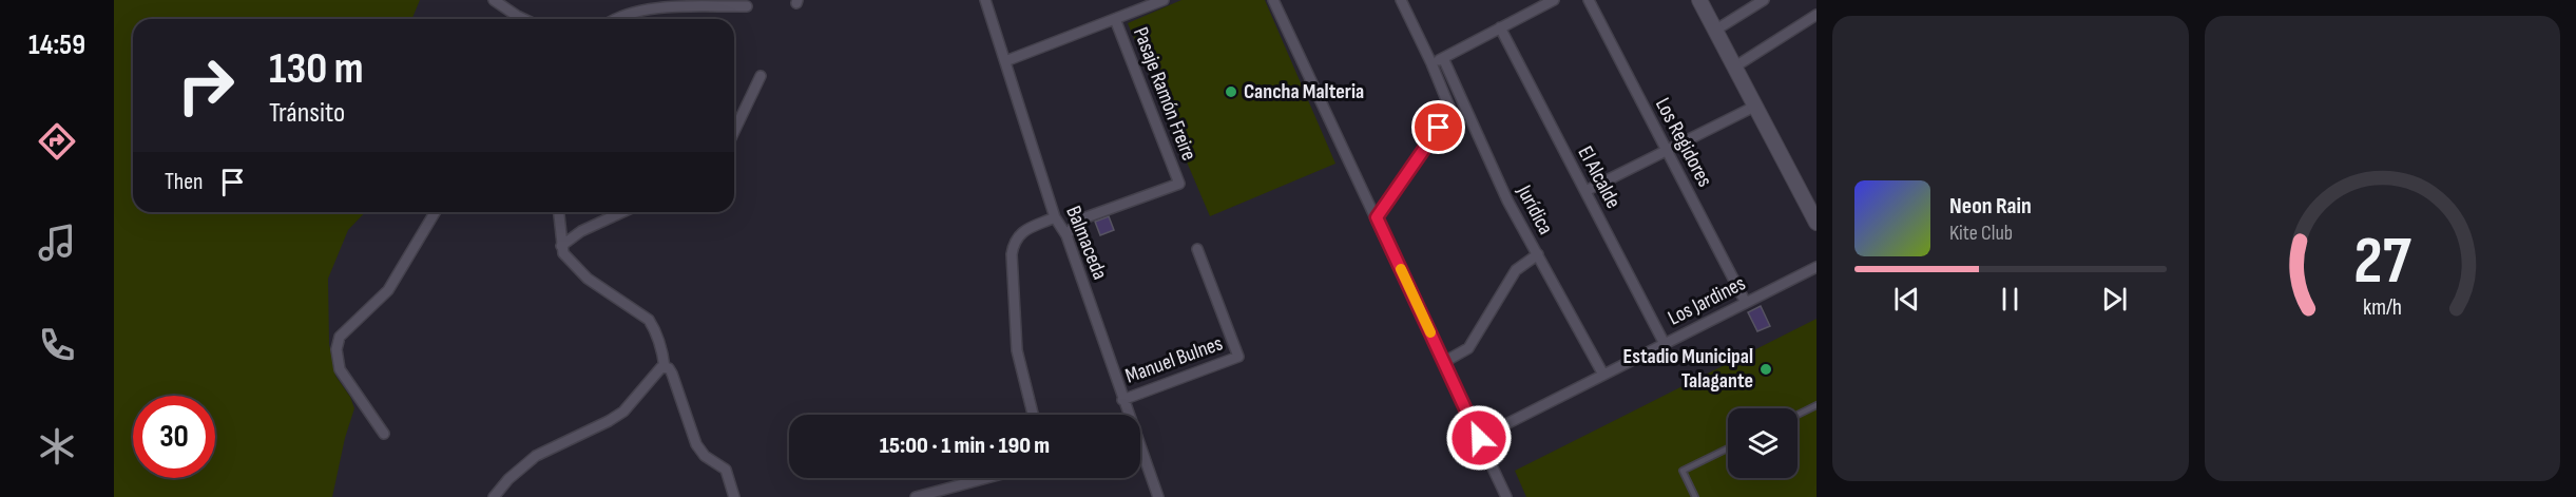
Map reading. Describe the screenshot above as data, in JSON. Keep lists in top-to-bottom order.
{
  "streets": {
    "street": [
      "Pasaje Ramón Freire",
      "Los Regidores",
      "El Alcalde",
      "Jurídica",
      "Balmaceda",
      "Los Jardines",
      "Manuel Bulnes"
    ]
  },
  "crossings": [
    ["Pasaje Ramón Freire", "Balmaceda"],
    ["Los Regidores", "Los Jardines"],
    ["El Alcalde", "Los Jardines"],
    ["Jurídica", "Los Jardines"],
    ["Balmaceda", "Manuel Bulnes"]
  ],
  "places": ["Cancha Malteria", "Estadio Municipal Talagante"],
  "page": {
    "tabs": "14:59",
    "turn": ["130 m", "Tránsito"],
    "then": "Then",
    "song": ["Neon Rain", "Kite Club"],
    "limit": "30",
    "trip": "15:00 · 1 min · 190 m",
    "gauge": ["27", "km/h"]
  }
}
